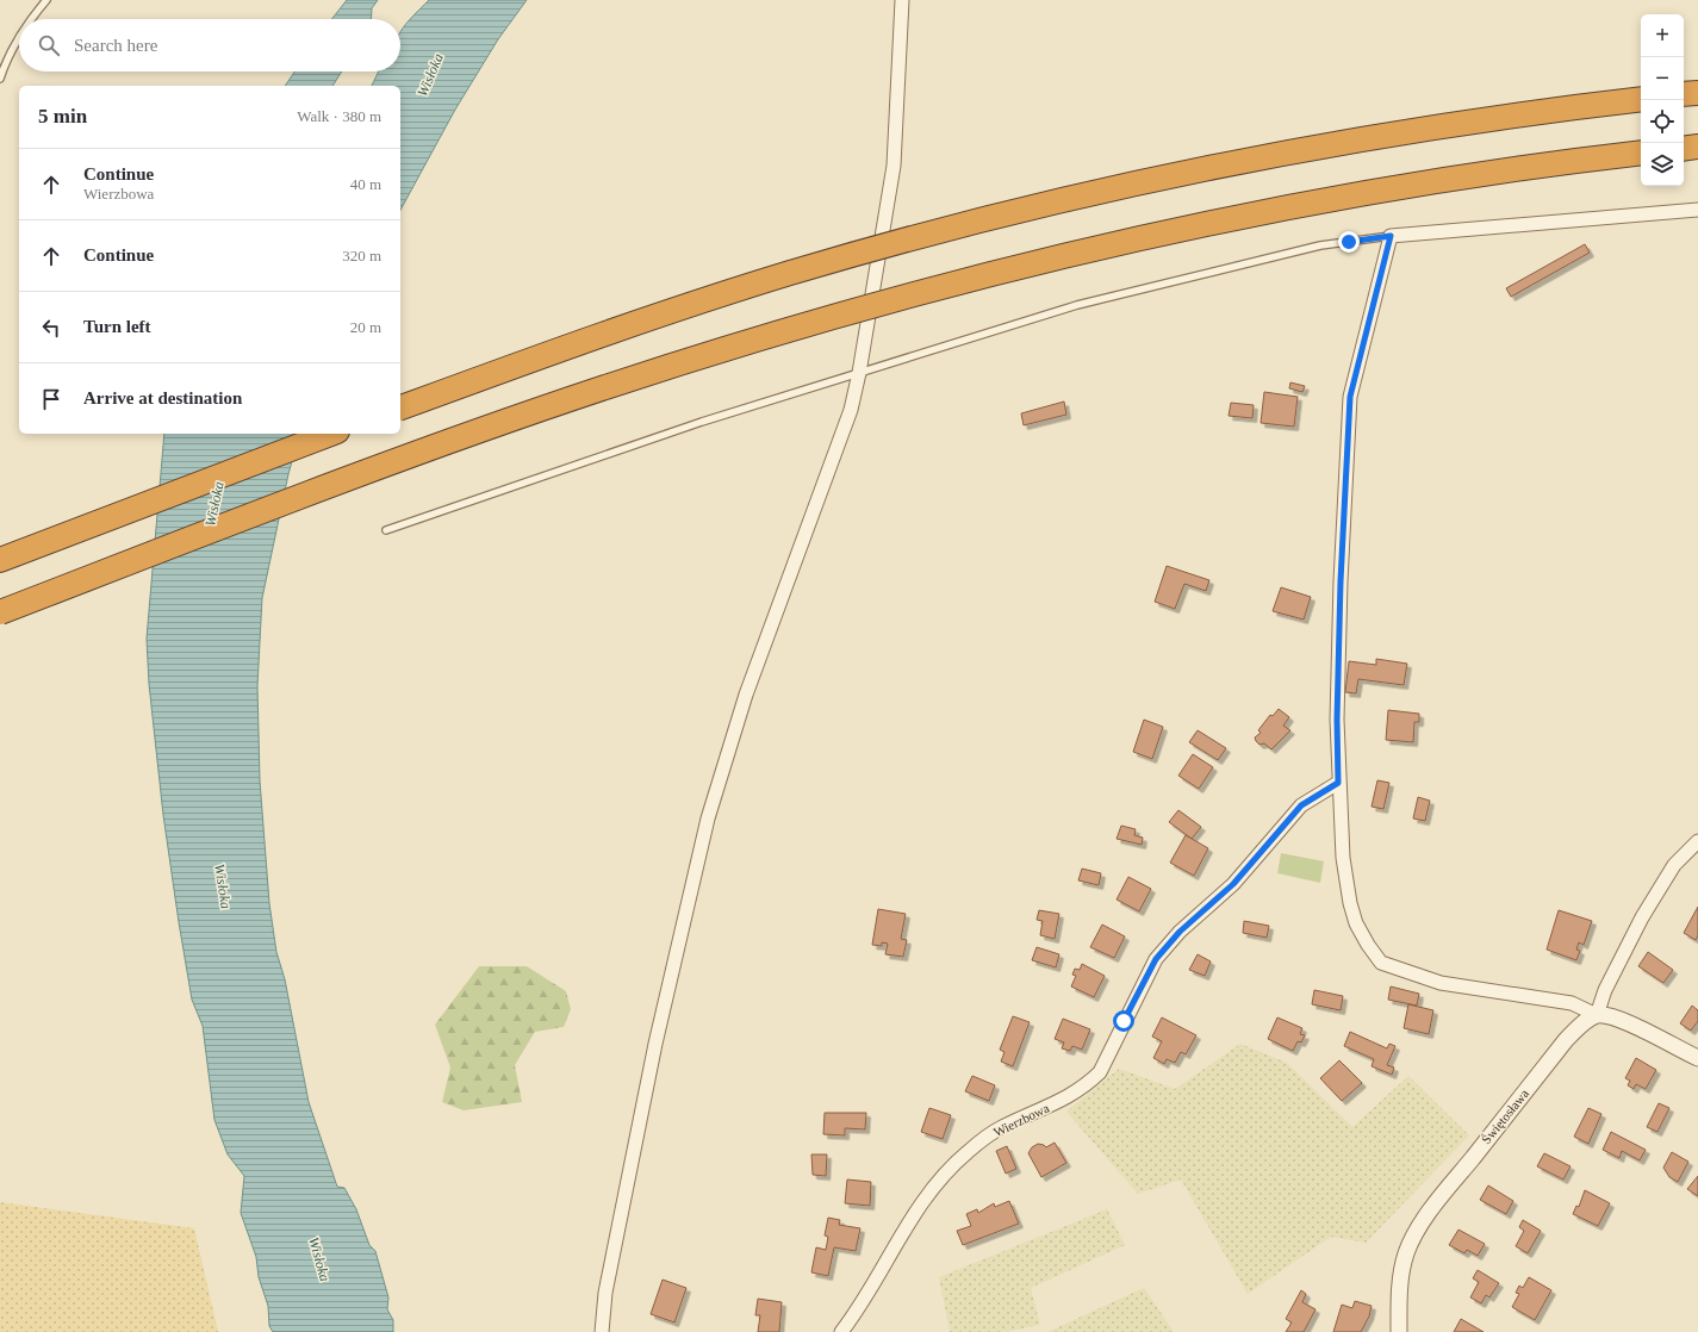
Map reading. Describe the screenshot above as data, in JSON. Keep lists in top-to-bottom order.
{
  "streets": {
    "street": ["Świętosława", "Wierzbowa"]
  },
  "water": ["Wisłoka"],
  "page": {
    "map_buttons": ["+", "−"],
    "search": "Search here",
    "heading": ["5 min", "Walk · 380 m"],
    "list": [
      ["Continue", "Wierzbowa", "40 m"],
      ["Continue", "320 m"],
      ["Turn left", "20 m"],
      "Arrive at destination"
    ]
  }
}
